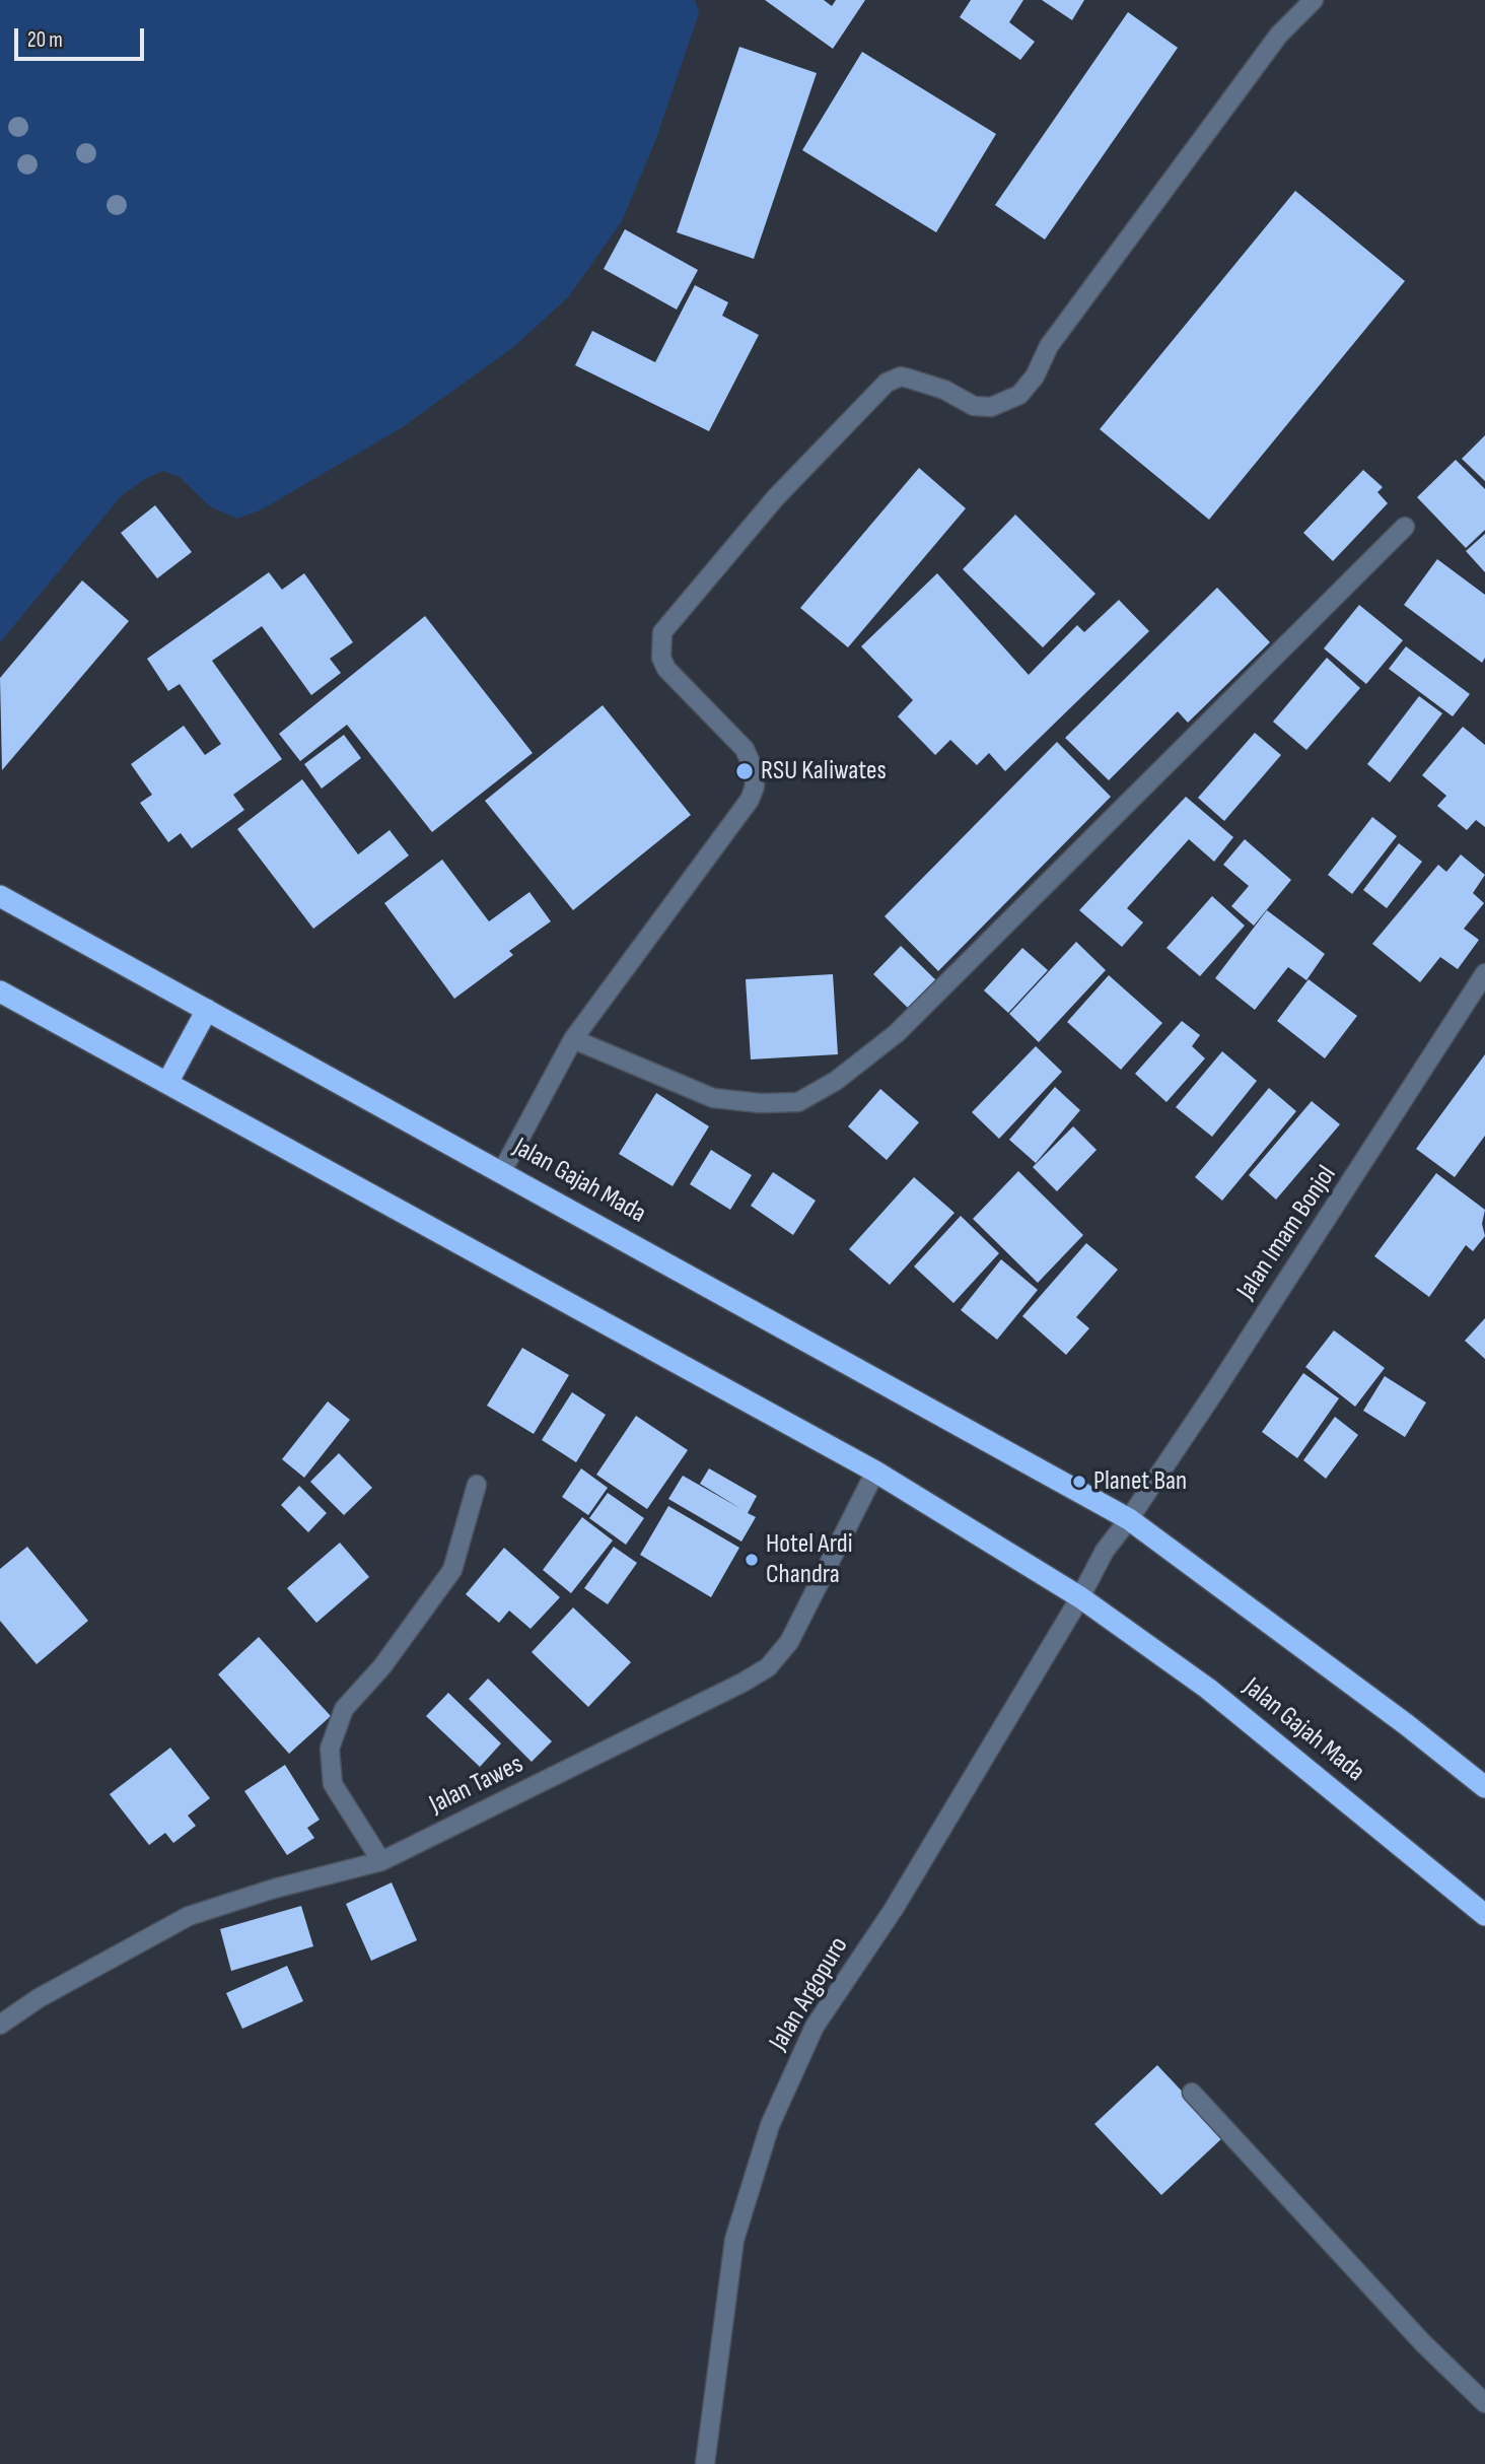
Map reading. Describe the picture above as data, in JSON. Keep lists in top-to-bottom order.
{
  "streets": {
    "highway": ["Jalan Gajah Mada"],
    "street": ["Jalan Imam Bonjol", "Jalan Tawes", "Jalan Argopuro"]
  },
  "crossings": [
    ["Jalan Gajah Mada", "Jalan Imam Bonjol"],
    ["Jalan Gajah Mada", "Jalan Tawes"],
    ["Jalan Gajah Mada", "Jalan Argopuro"]
  ],
  "places": ["RSU Kaliwates", "Planet Ban", "Hotel Ardi Chandra"],
  "scale_bar": "20 m"
}
